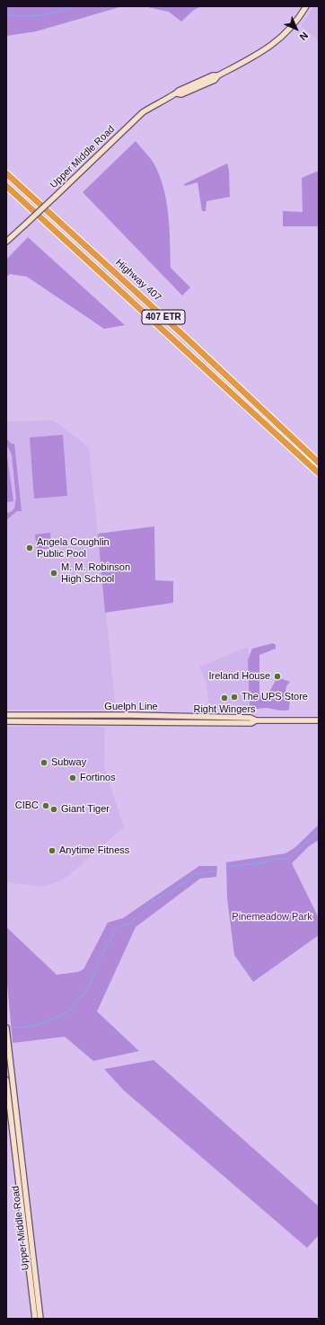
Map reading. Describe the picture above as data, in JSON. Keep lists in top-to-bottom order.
{
  "streets": {
    "highway": ["Highway 407", "407 ETR"],
    "main road": ["Upper Middle Road", "Guelph Line"]
  },
  "parks": ["Pinemeadow Park"],
  "places": [
    "Angela Coughlin Public Pool",
    "M. M. Robinson High School",
    "Ireland House",
    "The UPS Store",
    "Right Wingers",
    "Subway",
    "Fortinos",
    "CIBC",
    "Giant Tiger",
    "Anytime Fitness"
  ],
  "north": "bottom right"
}
